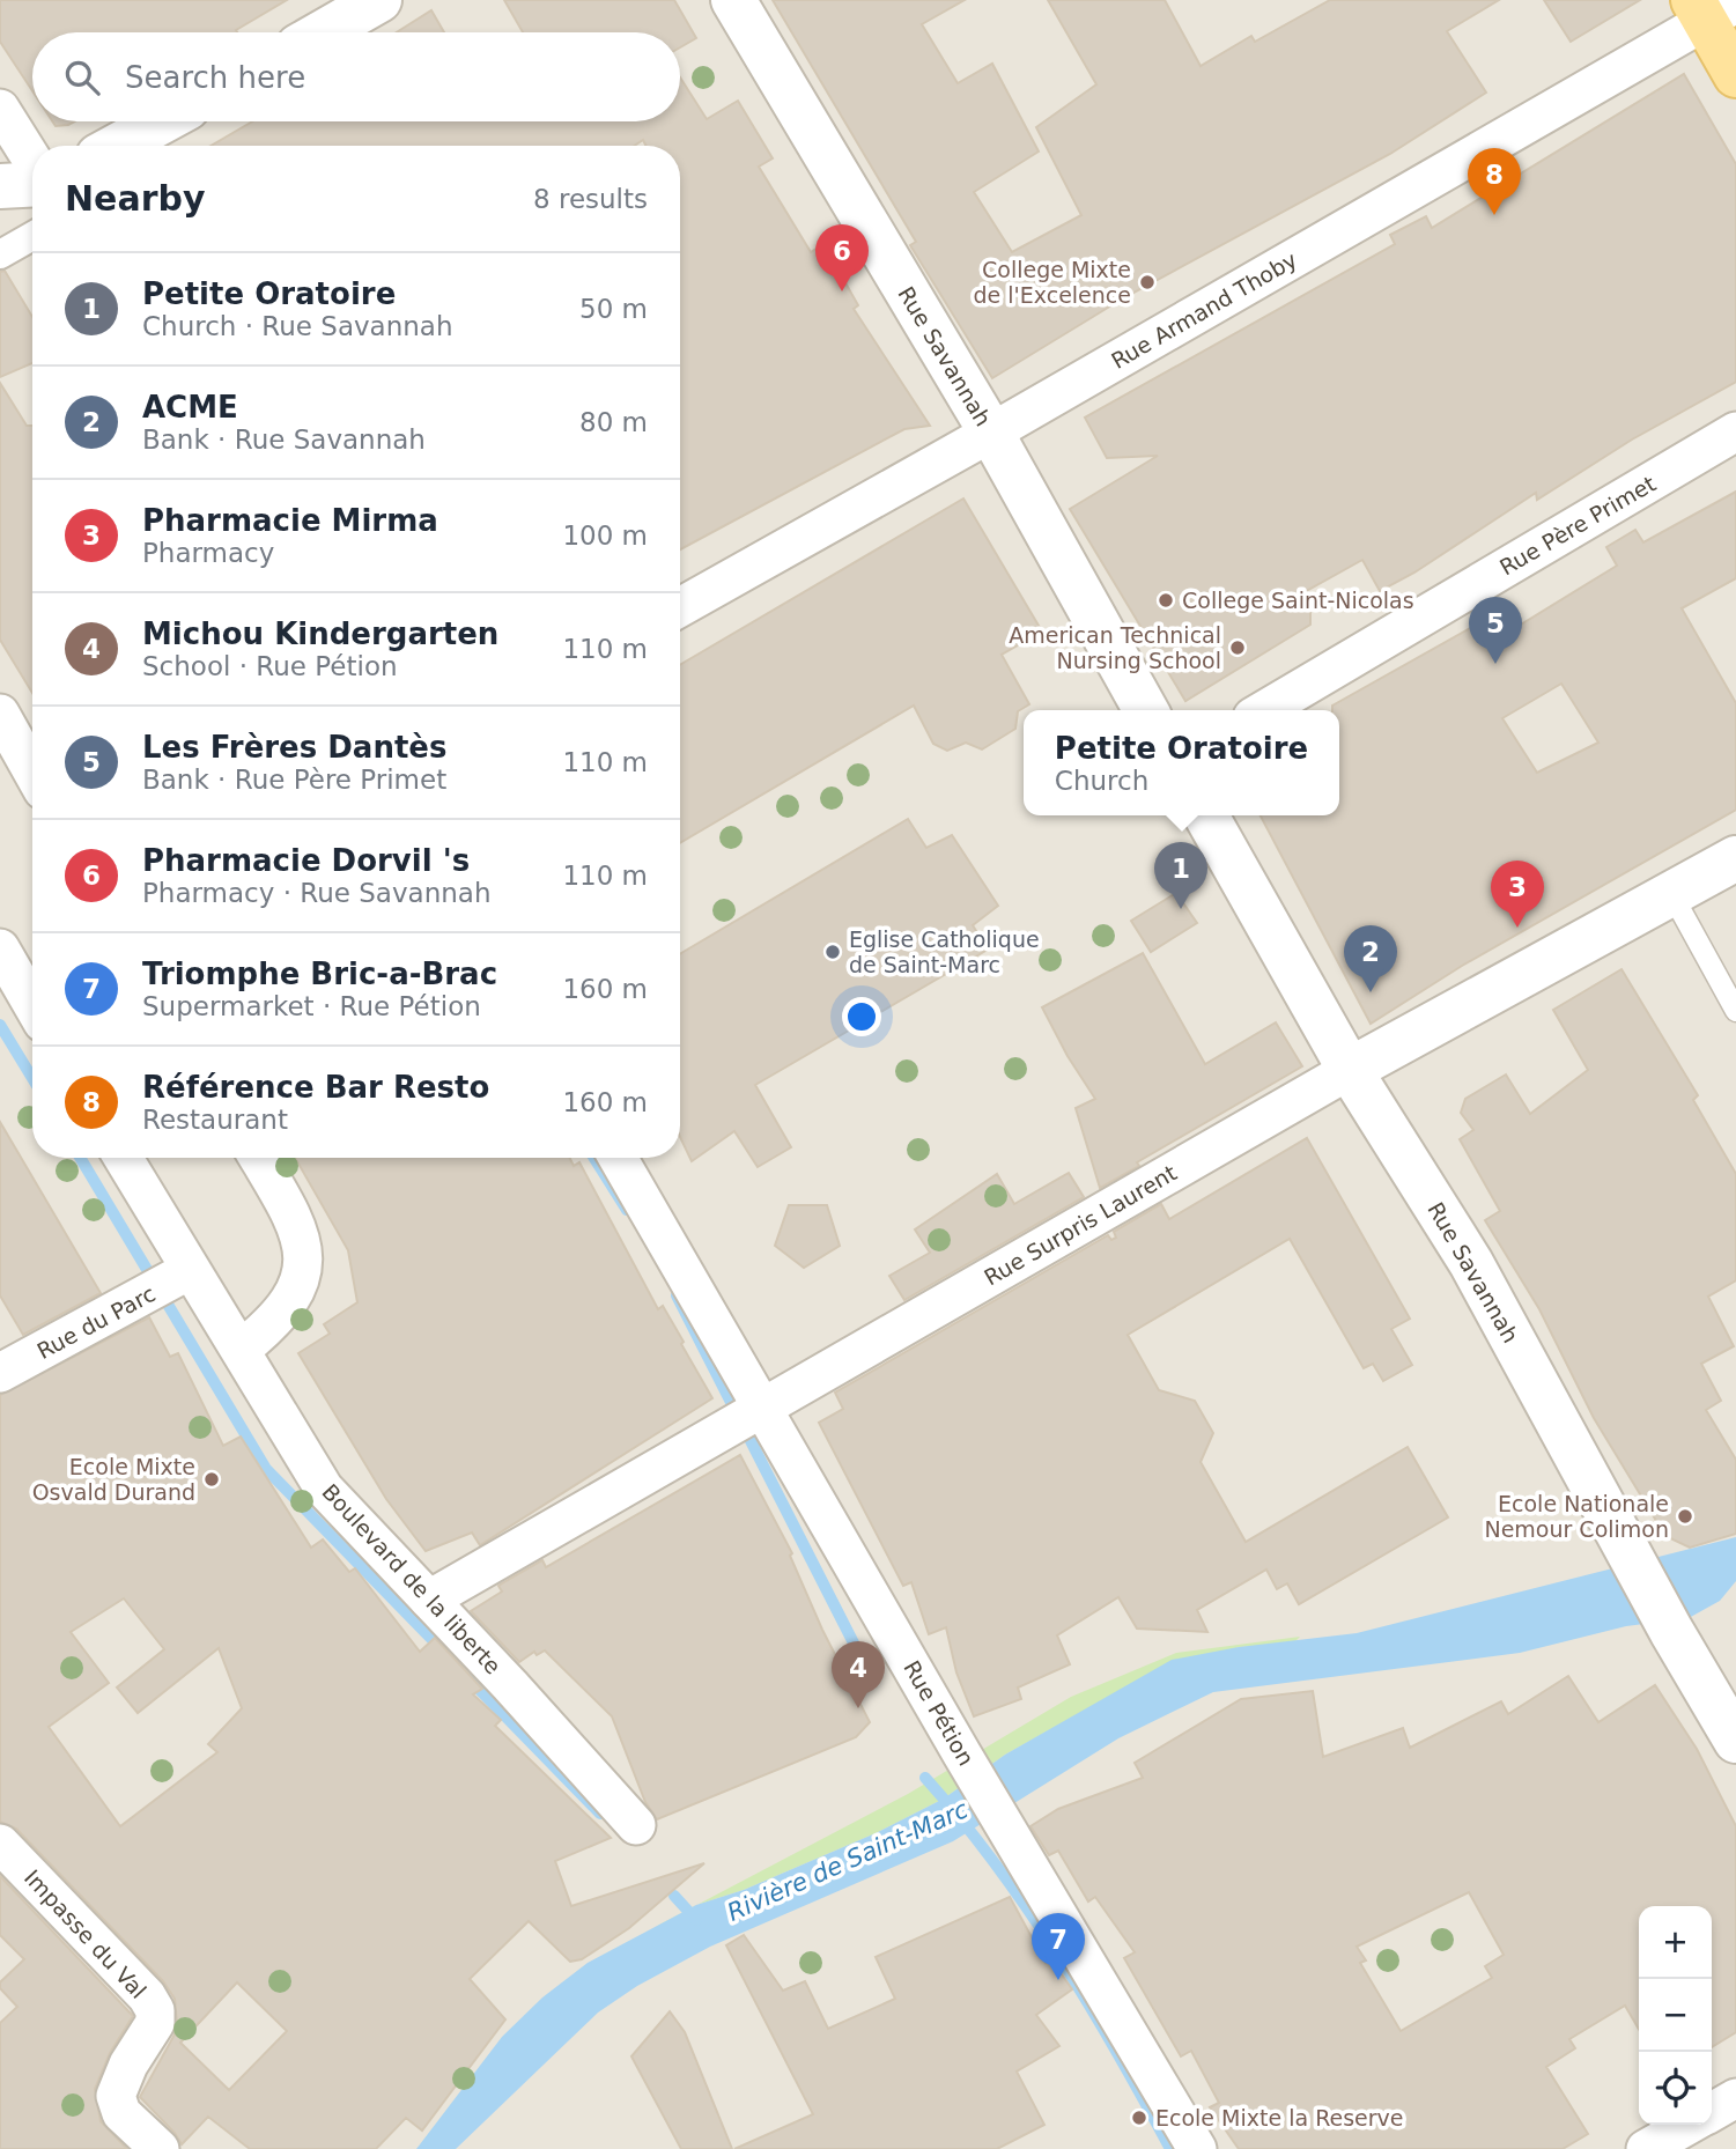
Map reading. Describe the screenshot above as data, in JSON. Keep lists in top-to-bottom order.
{
  "streets": {
    "street": [
      "Rue Armand Thoby",
      "Rue Savannah",
      "Rue Père Primet",
      "Rue Surpris Laurent",
      "Rue du Parc",
      "Boulevard de la liberte",
      "Rue Pétion",
      "Impasse du Val"
    ]
  },
  "crossings": [
    ["Rue Armand Thoby", "Rue Savannah"],
    ["Rue Savannah", "Rue Surpris Laurent"],
    ["Rue Surpris Laurent", "Boulevard de la liberte"],
    ["Rue Surpris Laurent", "Rue Pétion"],
    ["Rue du Parc", "Boulevard de la liberte"]
  ],
  "water": ["Rivière de Saint-Marc"],
  "places": [
    "College Mixte de l'Excelence",
    "College Saint-Nicolas",
    "American Technical Nursing School",
    "Eglise Catholique de Saint-Marc",
    "Ecole Mixte Osvald Durand",
    "Ecole Nationale Nemour Colimon",
    "Ecole Mixte la Reserve"
  ],
  "page": {
    "search": "Search here",
    "heading": ["Nearby", "8 results"],
    "pins": [
      "8",
      "6",
      "5",
      "1",
      "3",
      "2",
      "4",
      "7"
    ],
    "list": [
      {
        "mark": "1",
        "name": "Petite Oratoire",
        "note": "Church · Rue Savannah",
        "value": "50 m"
      },
      {
        "mark": "2",
        "name": "ACME",
        "note": "Bank · Rue Savannah",
        "value": "80 m"
      },
      {
        "mark": "3",
        "name": "Pharmacie Mirma",
        "note": "Pharmacy",
        "value": "100 m"
      },
      {
        "mark": "4",
        "name": "Michou Kindergarten",
        "note": "School · Rue Pétion",
        "value": "110 m"
      },
      {
        "mark": "5",
        "name": "Les Frères Dantès",
        "note": "Bank · Rue Père Primet",
        "value": "110 m"
      },
      {
        "mark": "6",
        "name": "Pharmacie Dorvil 's",
        "note": "Pharmacy · Rue Savannah",
        "value": "110 m"
      },
      {
        "mark": "7",
        "name": "Triomphe Bric-a-Brac",
        "note": "Supermarket · Rue Pétion",
        "value": "160 m"
      },
      {
        "mark": "8",
        "name": "Référence Bar Resto",
        "note": "Restaurant",
        "value": "160 m"
      }
    ],
    "popup": ["Petite Oratoire", "Church"],
    "map_buttons": ["+", "−"]
  }
}
